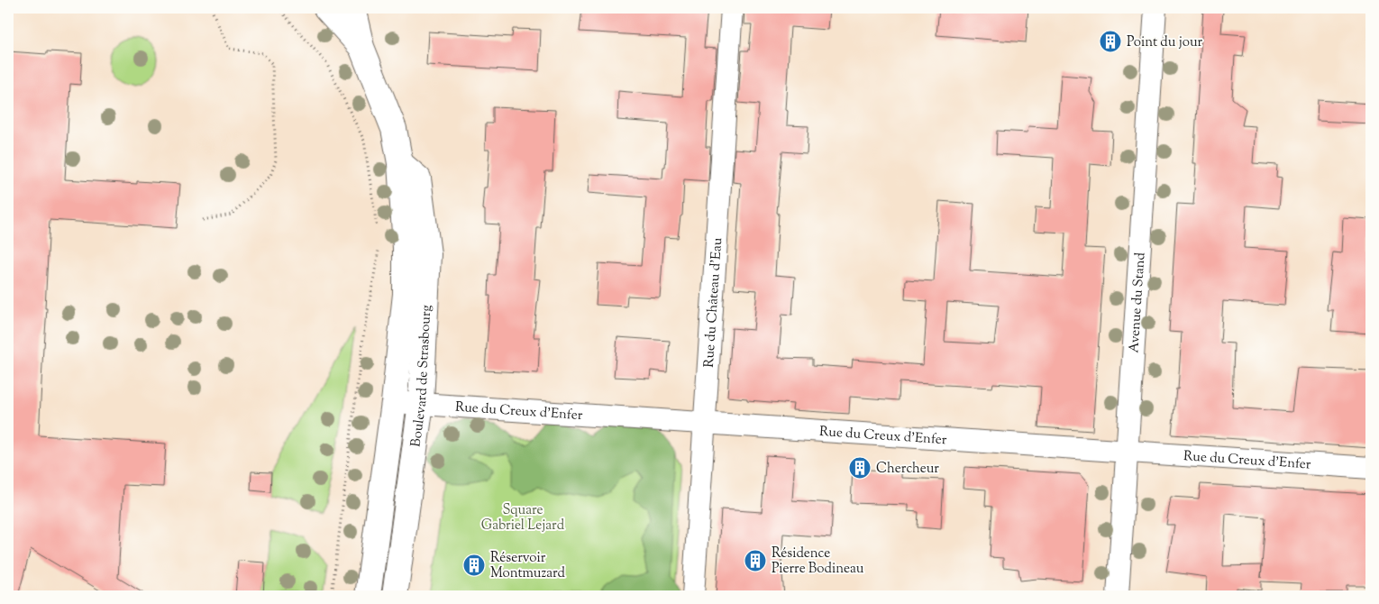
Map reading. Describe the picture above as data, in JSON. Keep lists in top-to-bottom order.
{
  "streets": {
    "street": [
      "Rue du Château d'Eau",
      "Avenue du Stand",
      "Boulevard de Strasbourg",
      "Rue du Creux d'Enfer"
    ]
  },
  "crossings": [
    ["Rue du Château d'Eau", "Rue du Creux d'Enfer"],
    ["Avenue du Stand", "Rue du Creux d'Enfer"],
    ["Boulevard de Strasbourg", "Rue du Creux d'Enfer"]
  ],
  "parks": ["Square Gabriel Lejard"],
  "places": {
    "building": [
      "Point du jour",
      "Chercheur",
      "Résidence Pierre Bodineau",
      "Réservoir Montmuzard"
    ]
  }
}
